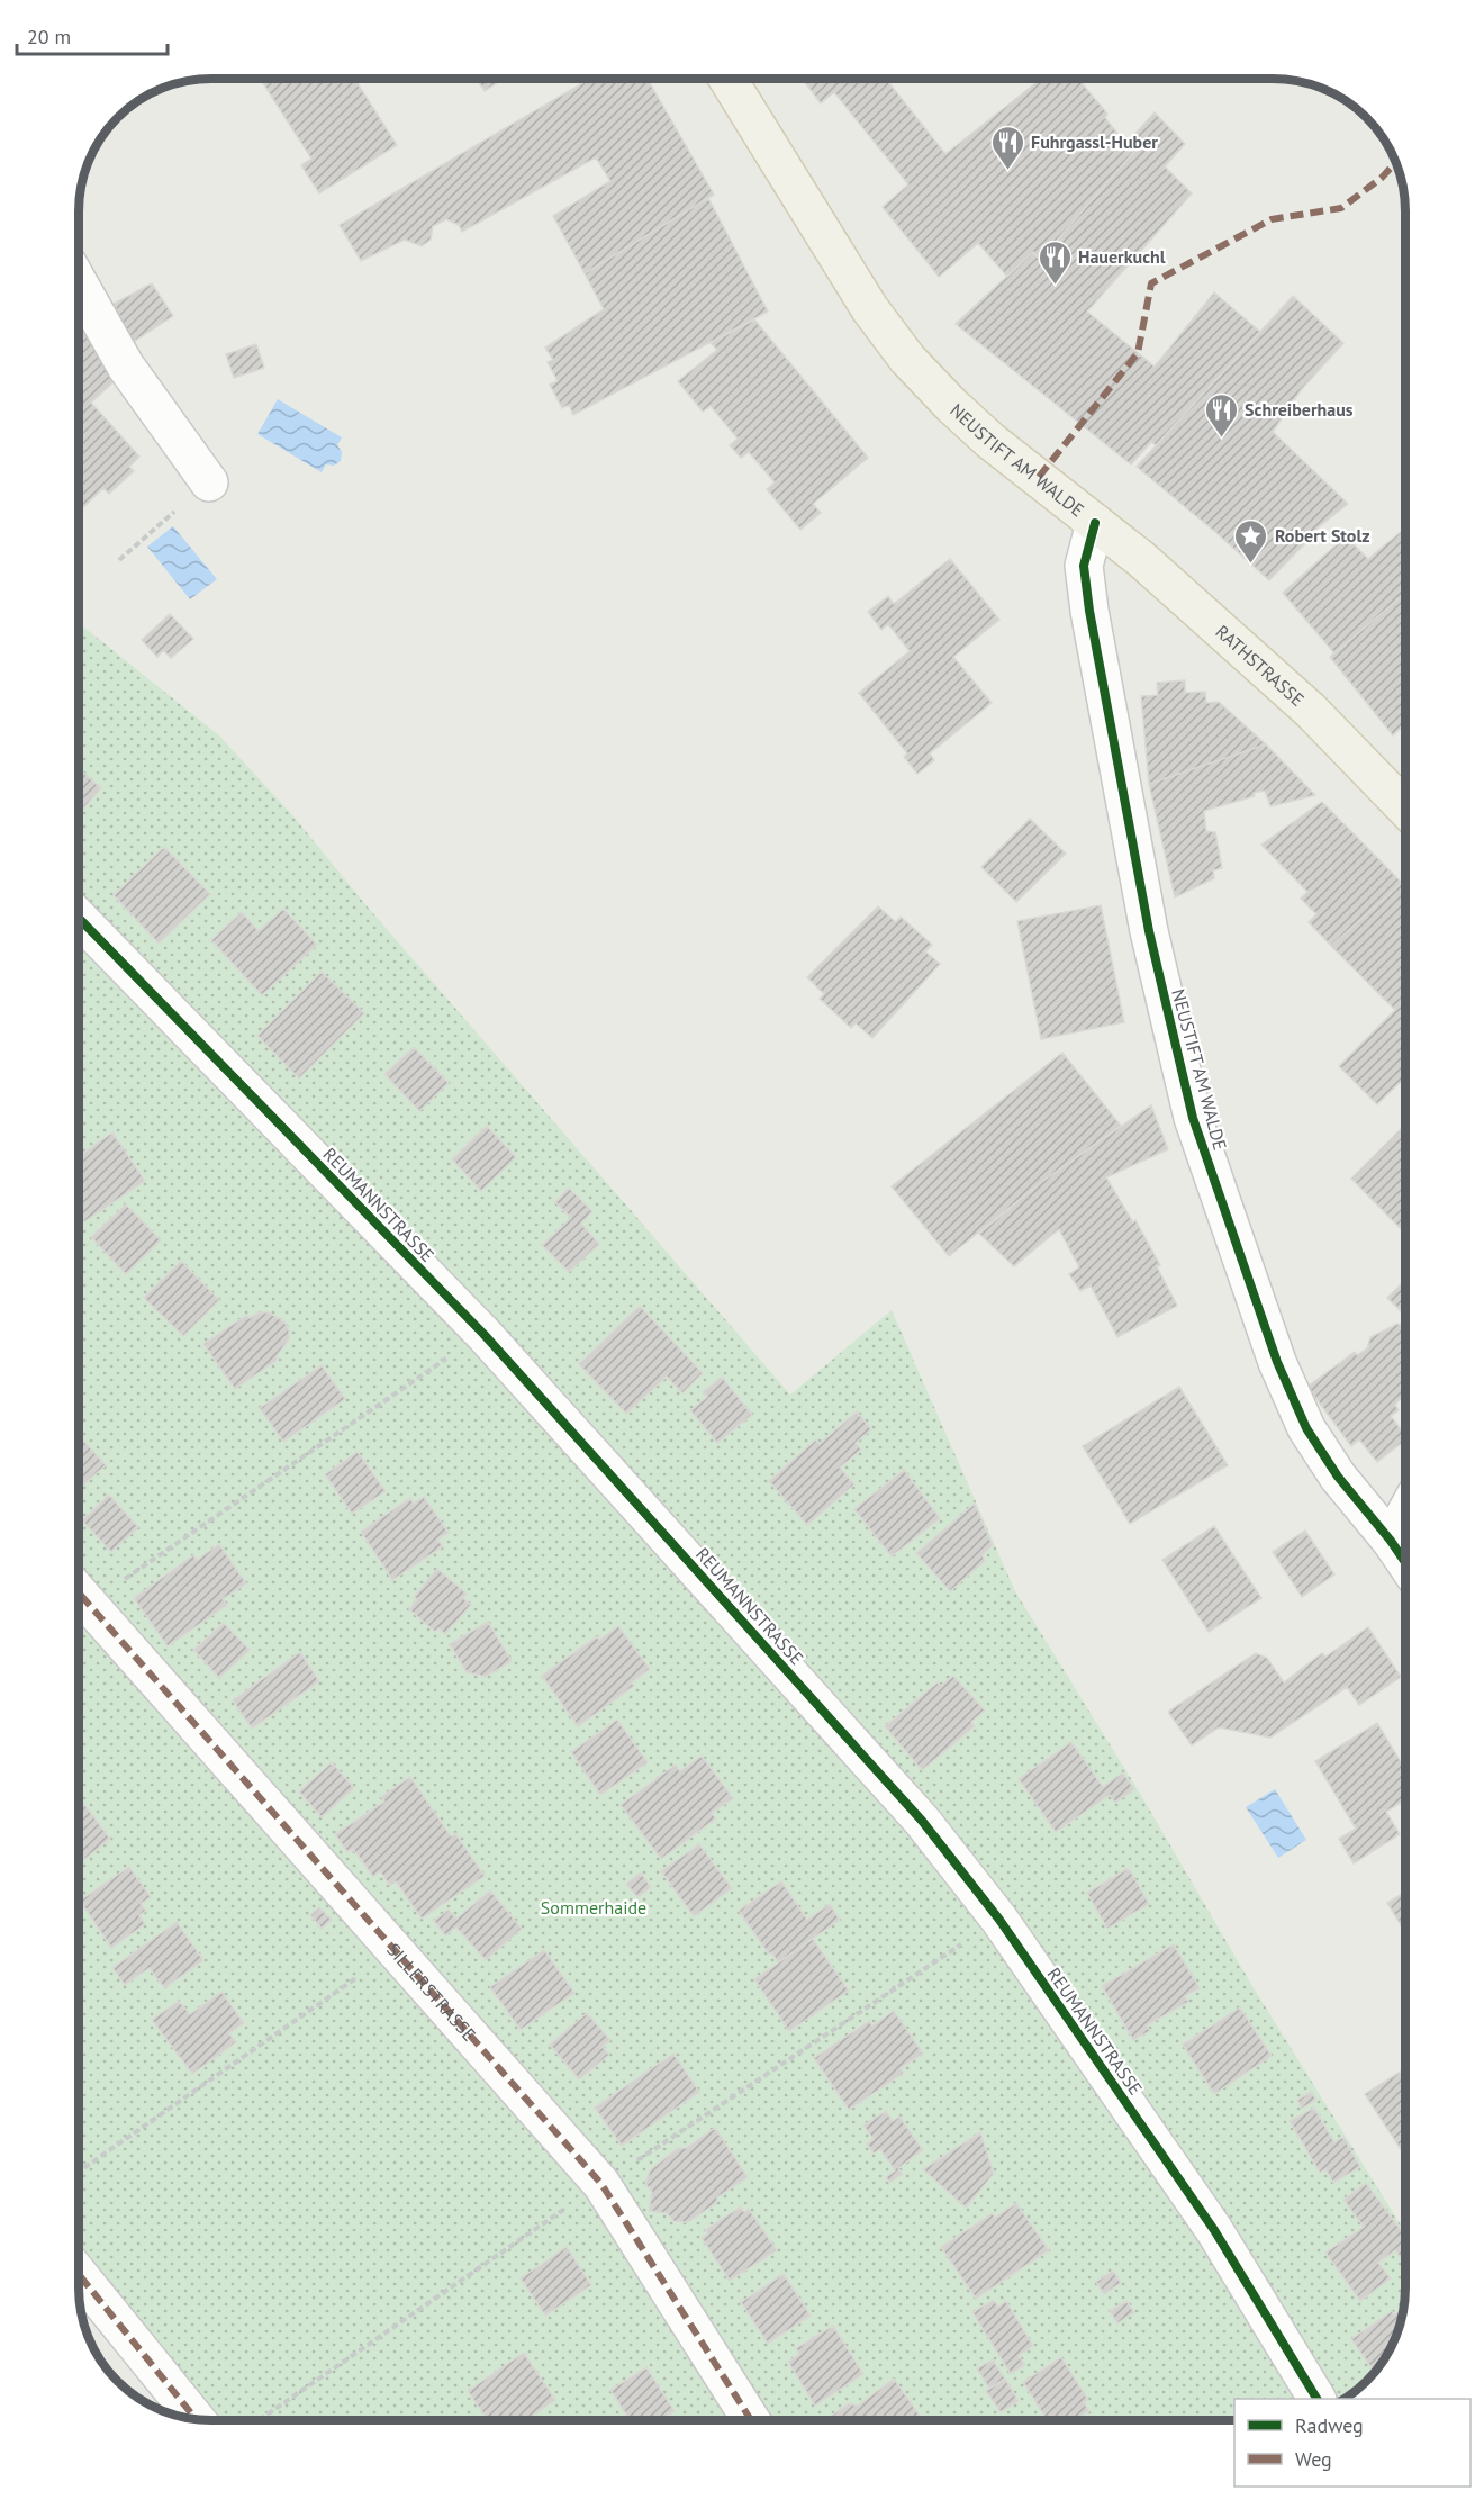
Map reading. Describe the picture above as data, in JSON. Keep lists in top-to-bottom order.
{
  "streets": {
    "main road": ["NEUSTIFT AM WALDE", "RATHSTRASSE"],
    "street": ["REUMANNSTRASSE", "SILLERSTRASSE"]
  },
  "crossings": [
    ["NEUSTIFT AM WALDE", "RATHSTRASSE"]
  ],
  "parks": ["Sommerhaide"],
  "places": {
    "restaurant": ["Fuhrgassl-Huber", "Hauerkuchl", "Schreiberhaus"],
    "place": ["Robert Stolz"]
  },
  "legend": ["Radweg", "Weg"],
  "scale_bar": "20 m"
}
